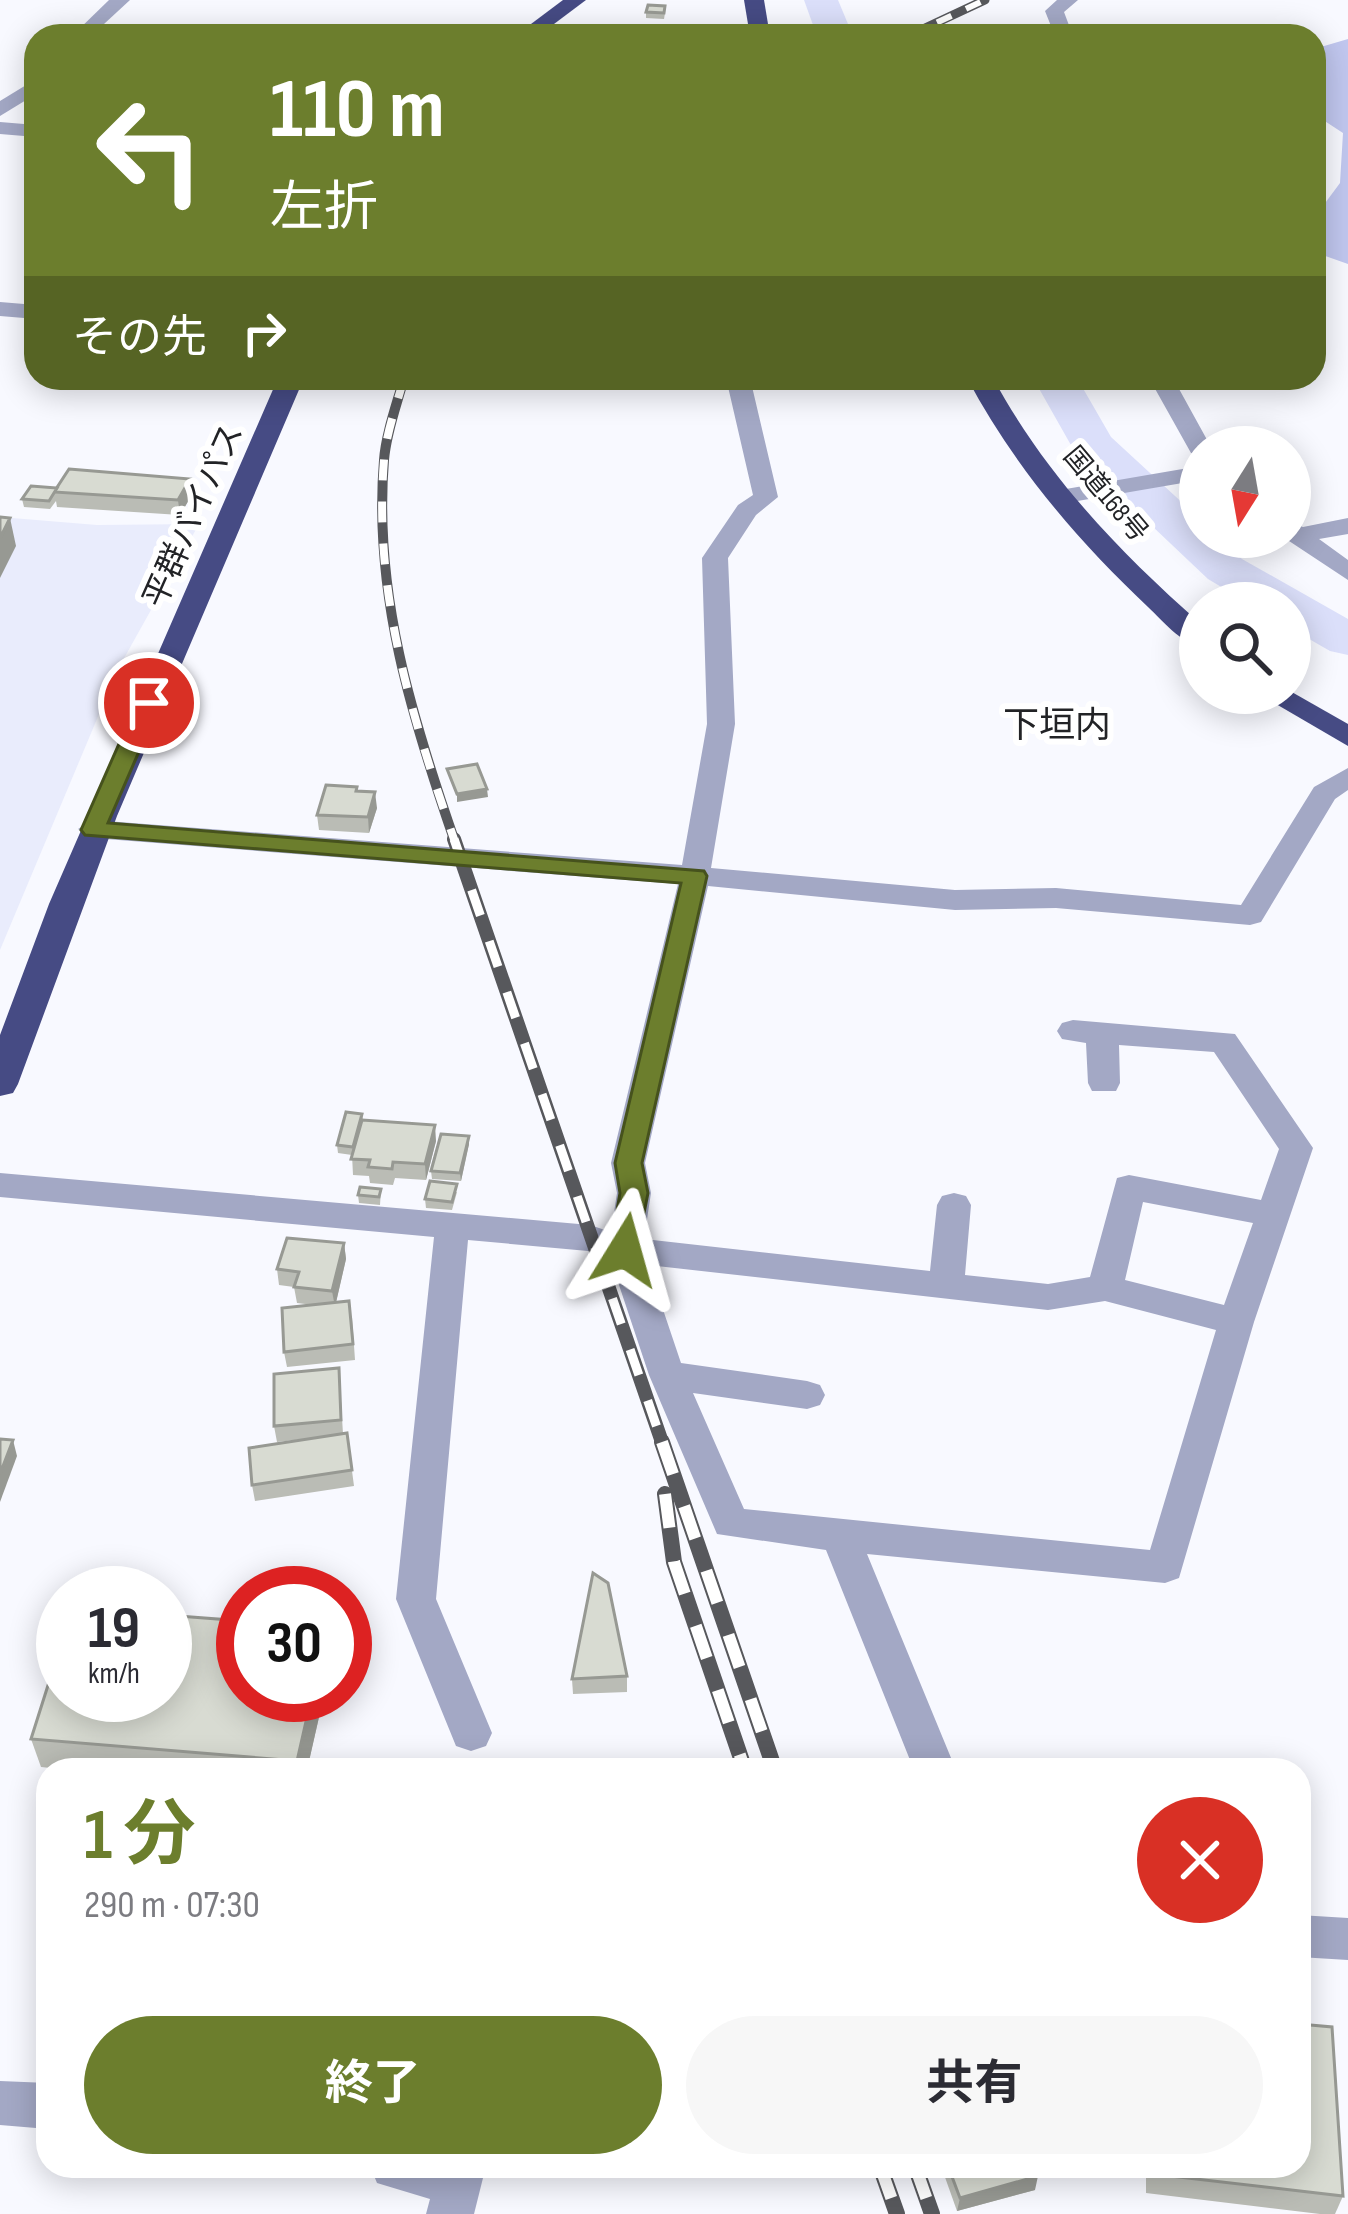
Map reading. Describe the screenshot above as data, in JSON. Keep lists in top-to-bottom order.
{
  "streets": {
    "highway": ["国道168号", "平群バイパス"]
  },
  "districts": ["下垣内"],
  "north": "bottom",
  "page": {
    "turn": ["110 m", "左折"],
    "then": "その先",
    "speed": "19 km/h",
    "limit": "30",
    "heading": ["1 分", "290 m · 07:30"],
    "buttons": ["終了", "共有"]
  }
}
